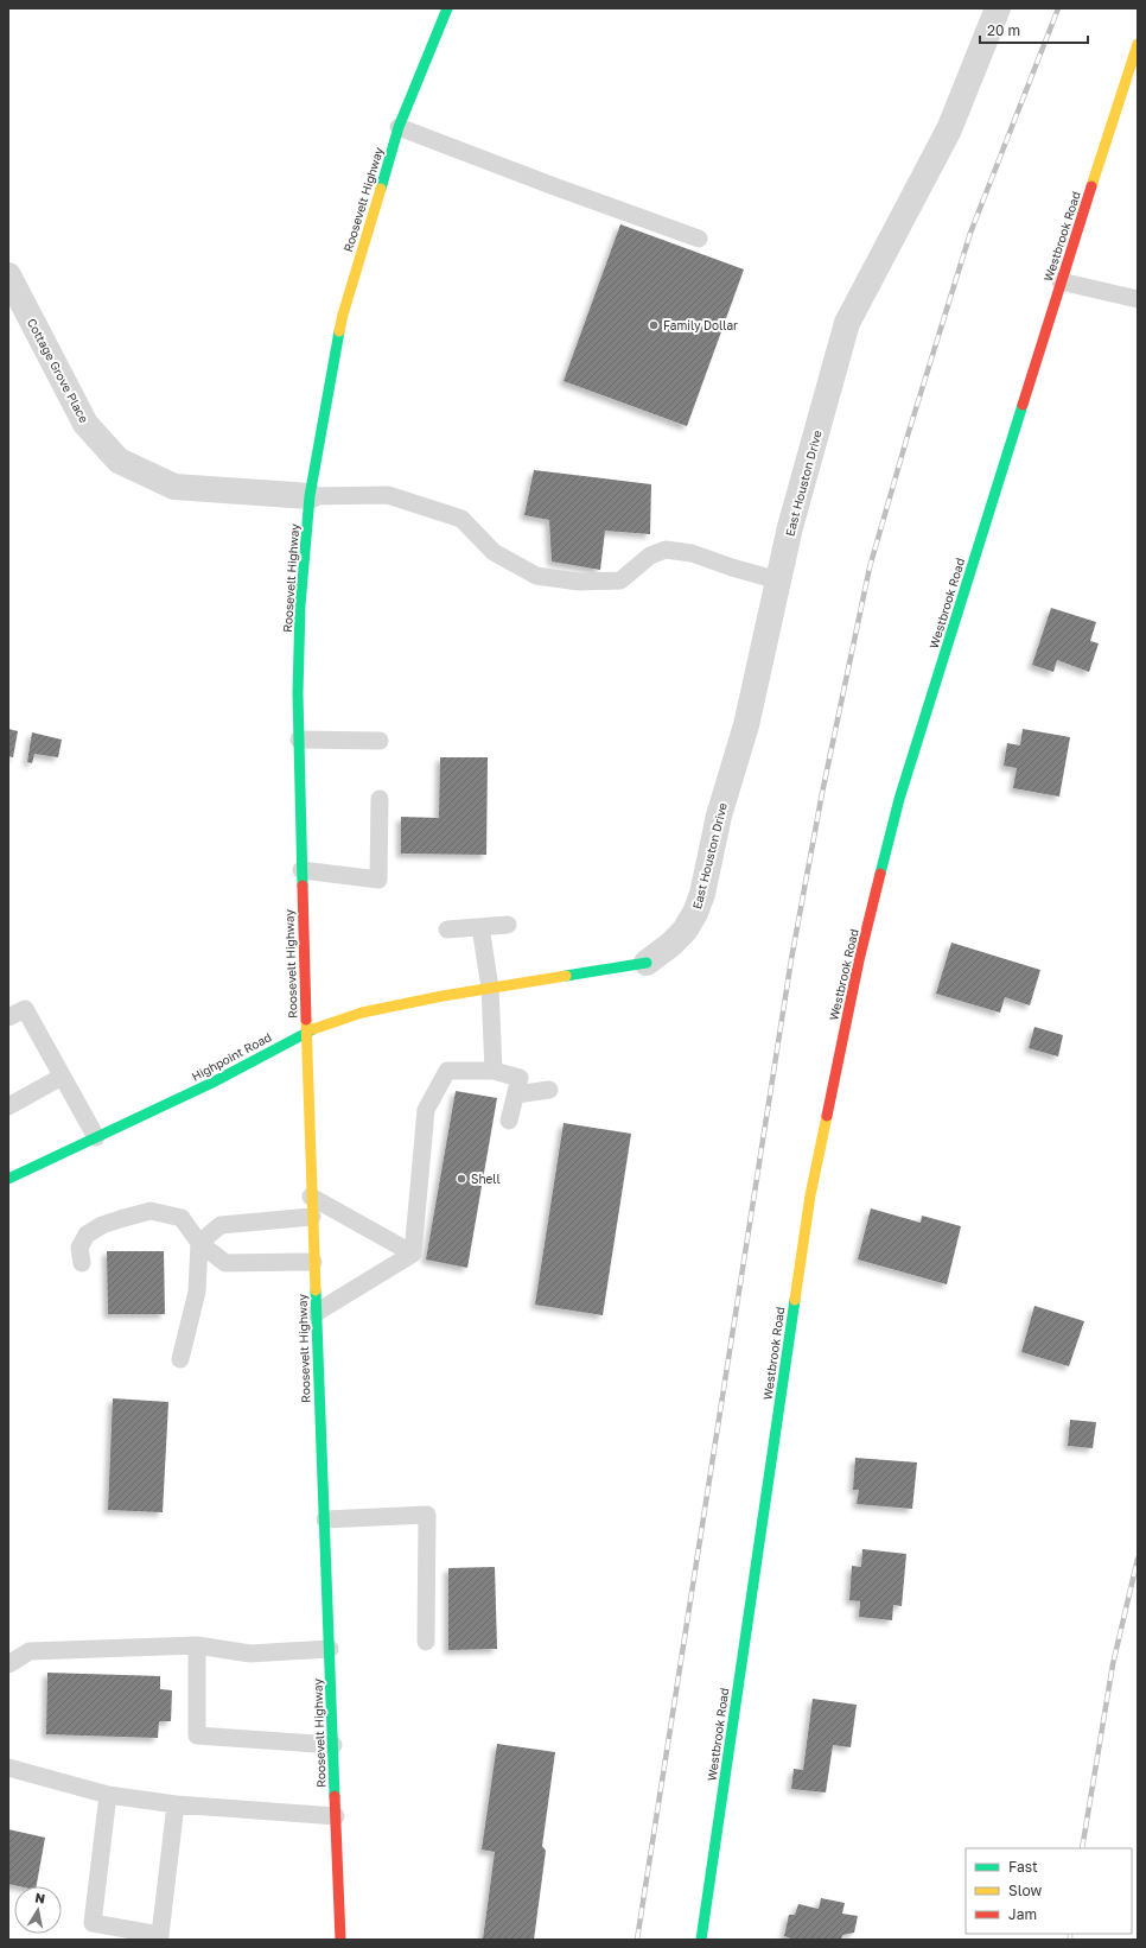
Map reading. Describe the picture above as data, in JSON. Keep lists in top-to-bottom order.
{
  "streets": {
    "street": [
      "Roosevelt Highway",
      "Westbrook Road",
      "Cottage Grove Place",
      "East Houston Drive",
      "Highpoint Road"
    ]
  },
  "crossings": [
    ["Roosevelt Highway", "Cottage Grove Place"],
    ["Roosevelt Highway", "Highpoint Road"],
    ["East Houston Drive", "Highpoint Road"]
  ],
  "places": ["Family Dollar", "Shell"],
  "legend": ["Fast", "Slow", "Jam"],
  "scale_bar": "20 m",
  "north": "top"
}
